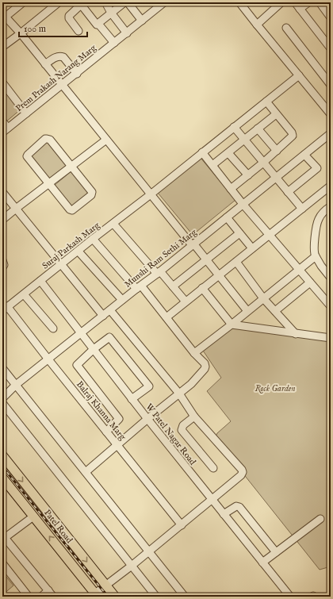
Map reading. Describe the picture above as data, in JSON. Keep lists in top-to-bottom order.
{
  "streets": {
    "main road": ["Patel Road"],
    "street": [
      "Prem Prakash Narang Marg",
      "Suraj Parkash Marg",
      "Munshi Ram Sethi Marg",
      "Balraj Khanna Marg",
      "W Patel Nagar Road"
    ]
  },
  "crossings": [
    ["Suraj Parkash Marg", "Balraj Khanna Marg"],
    ["Suraj Parkash Marg", "W Patel Nagar Road"],
    ["Munshi Ram Sethi Marg", "Balraj Khanna Marg"],
    ["Munshi Ram Sethi Marg", "W Patel Nagar Road"]
  ],
  "parks": ["Rock Garden"],
  "scale_bar": "100 m"
}
